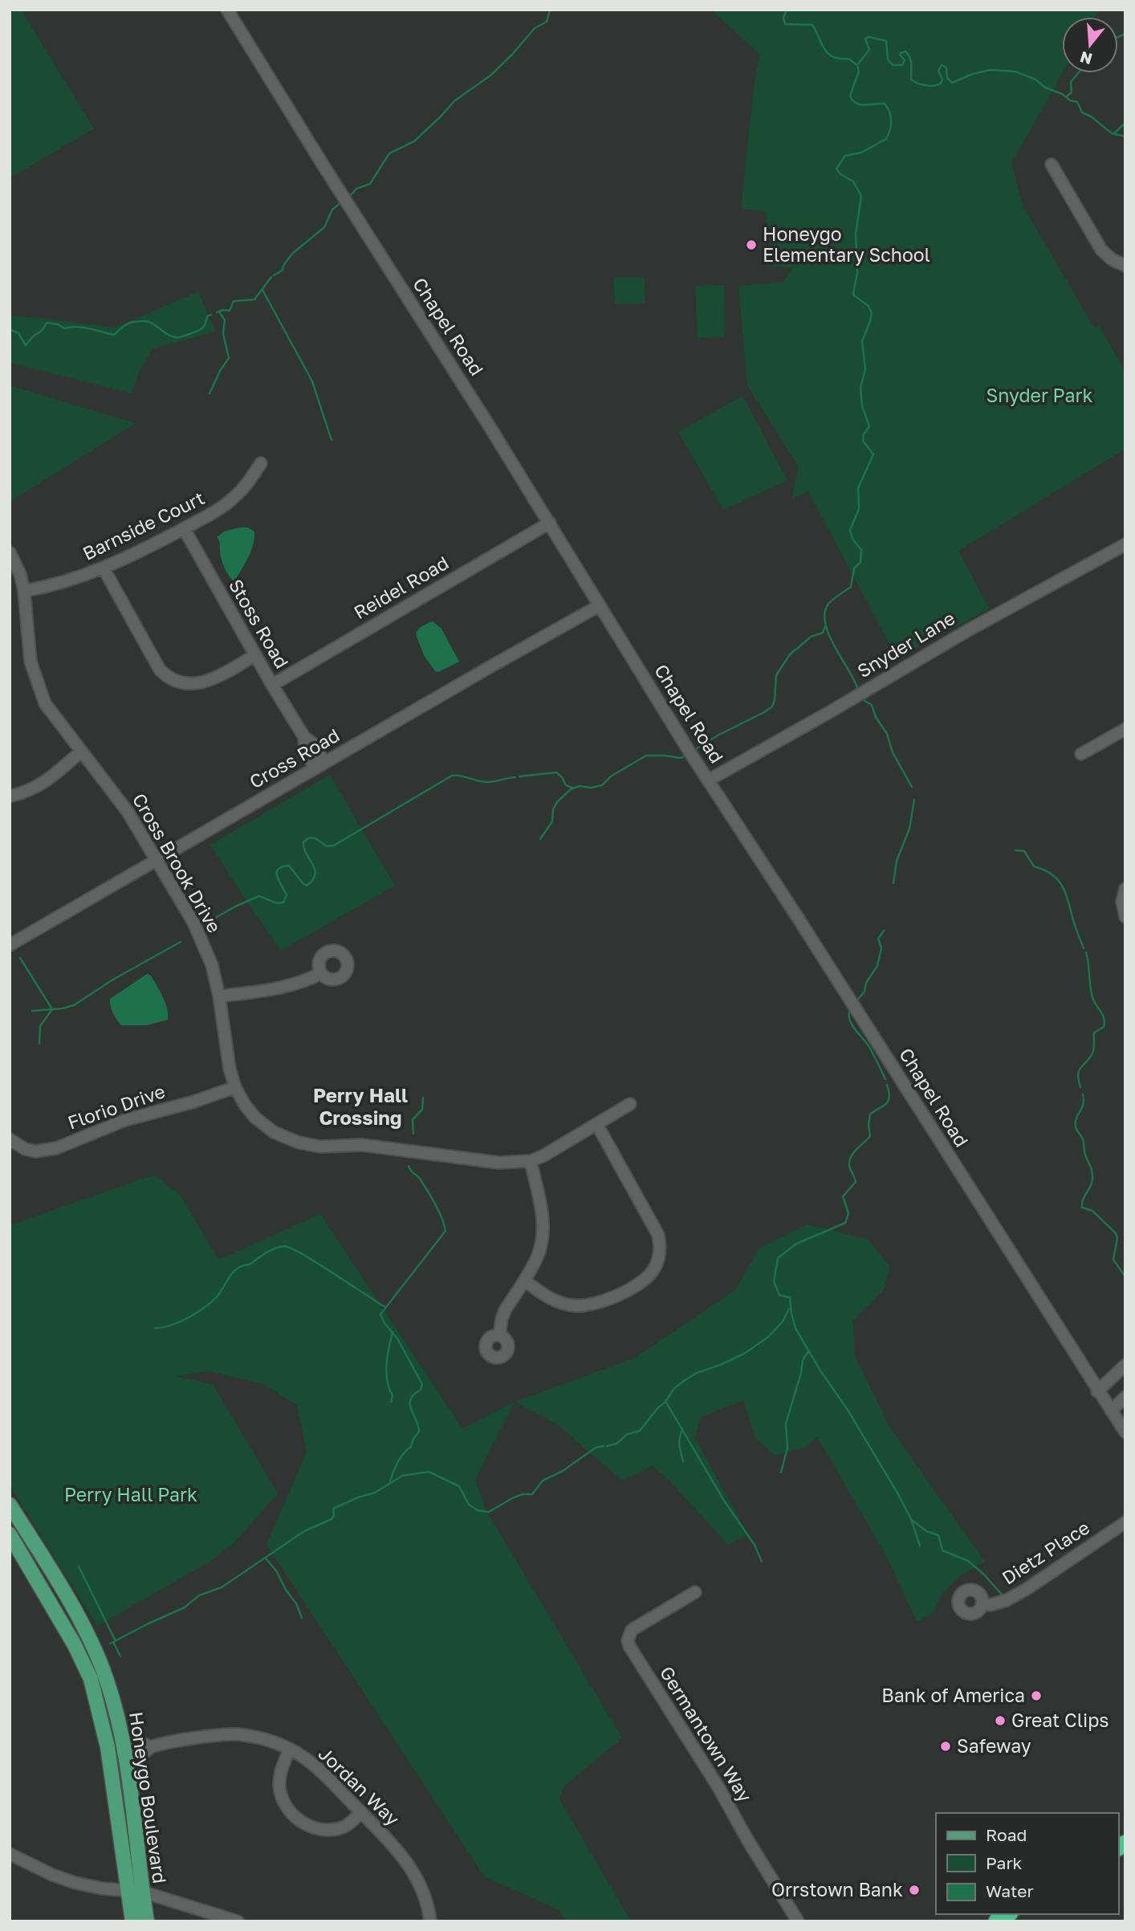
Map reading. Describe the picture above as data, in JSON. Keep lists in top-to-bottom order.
{
  "streets": {
    "main road": ["Honeygo Boulevard"],
    "street": [
      "Chapel Road",
      "Barnside Court",
      "Reidel Road",
      "Stoss Road",
      "Snyder Lane",
      "Cross Road",
      "Cross Brook Drive",
      "Florio Drive",
      "Dietz Place",
      "Germantown Way",
      "Jordan Way"
    ]
  },
  "crossings": [
    ["Chapel Road", "Reidel Road"],
    ["Chapel Road", "Snyder Lane"],
    ["Chapel Road", "Cross Road"],
    ["Barnside Court", "Stoss Road"],
    ["Barnside Court", "Cross Brook Drive"],
    ["Reidel Road", "Stoss Road"],
    ["Stoss Road", "Cross Road"],
    ["Cross Road", "Cross Brook Drive"],
    ["Cross Brook Drive", "Florio Drive"],
    ["Jordan Way", "Honeygo Boulevard"]
  ],
  "districts": ["Perry Hall Crossing"],
  "parks": ["Snyder Park", "Perry Hall Park"],
  "places": [
    "Honeygo Elementary School",
    "Bank of America",
    "Great Clips",
    "Safeway",
    "Orrstown Bank"
  ],
  "legend": ["Road", "Park", "Water"],
  "north": "bottom"
}
